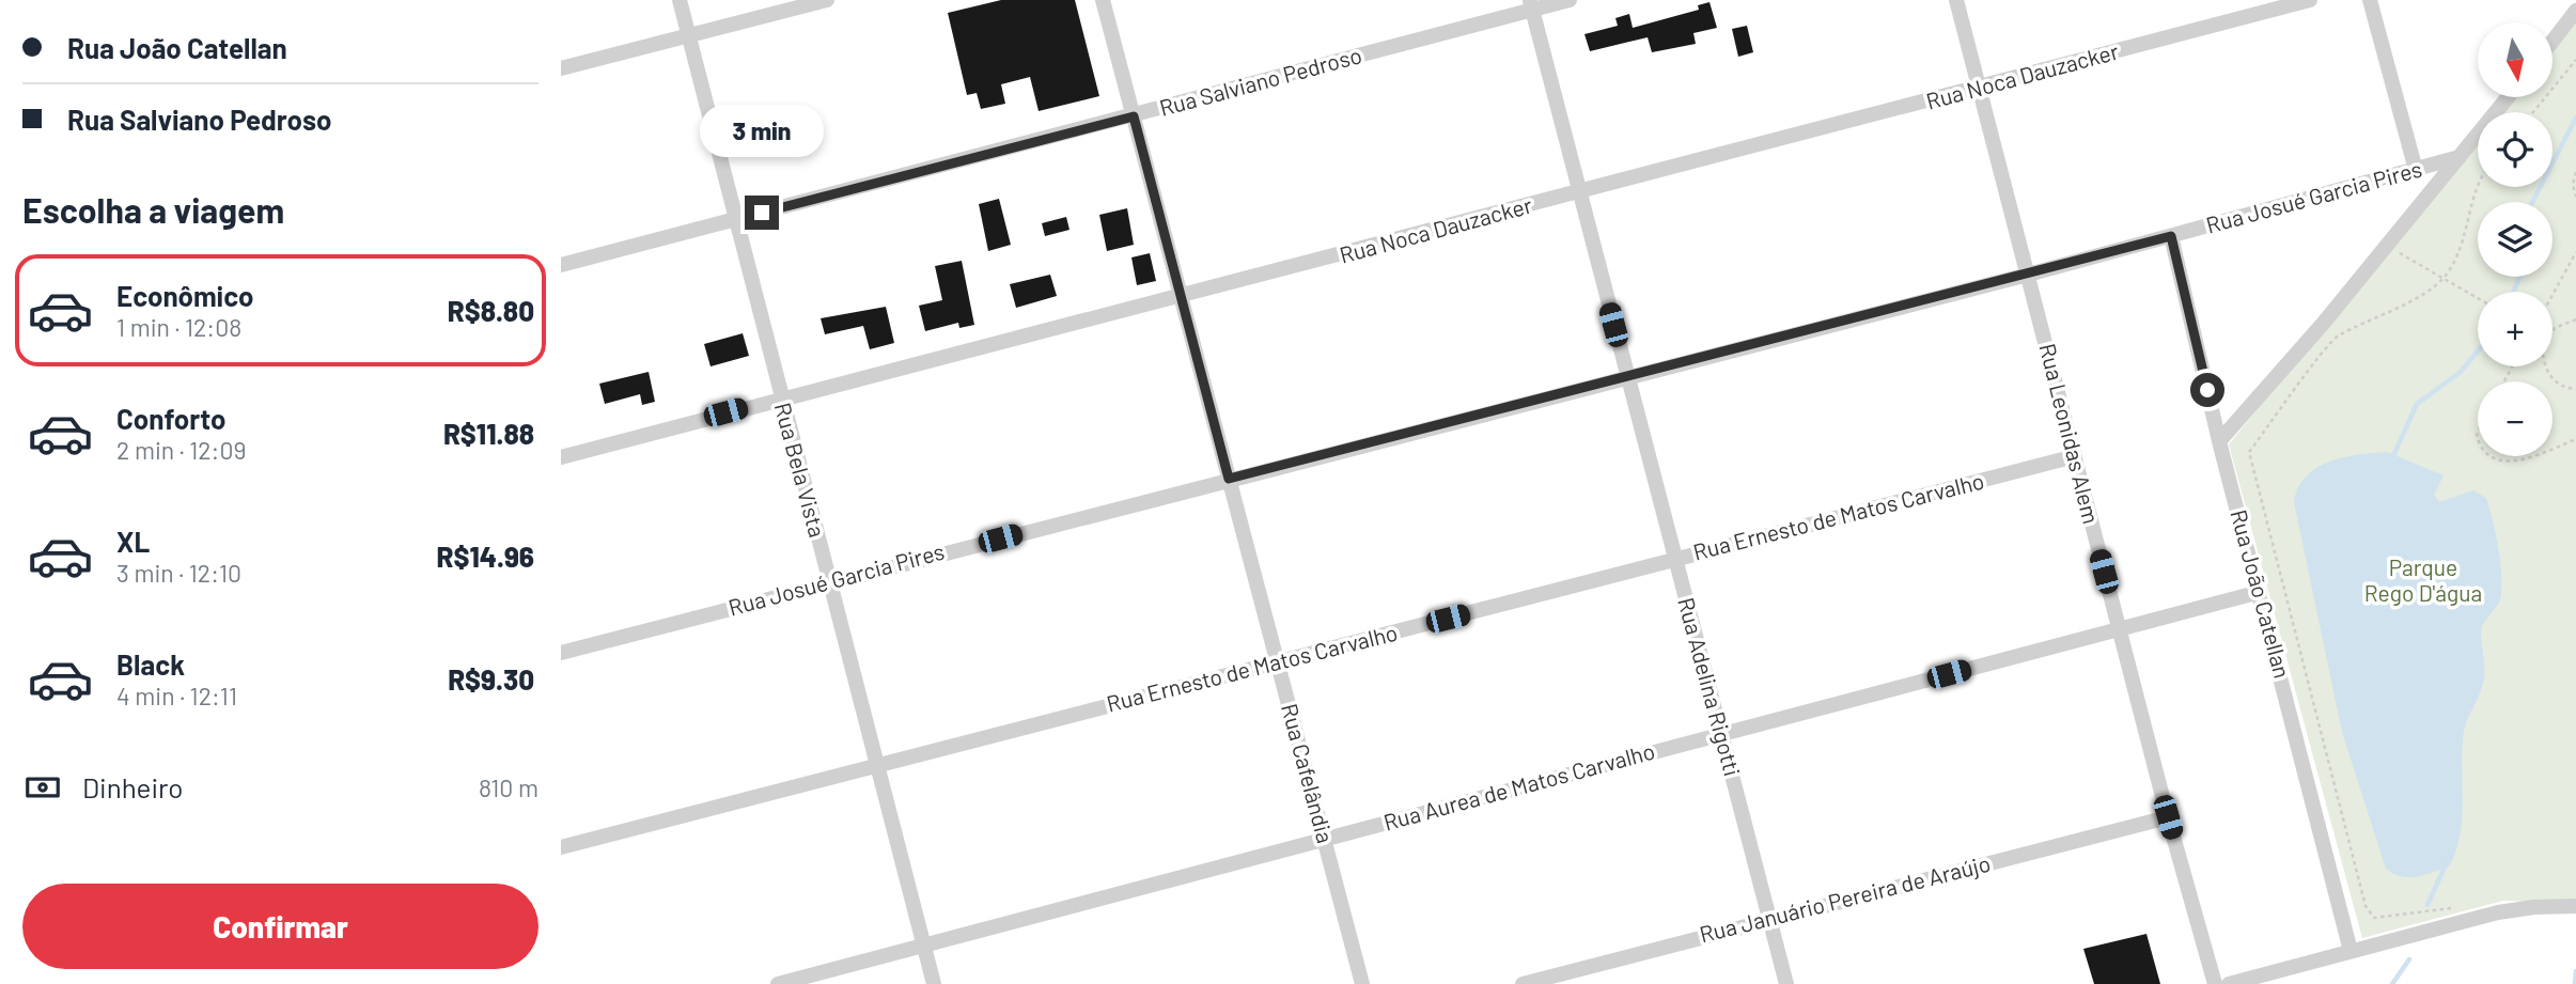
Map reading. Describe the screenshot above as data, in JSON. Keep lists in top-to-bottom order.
{
  "streets": {
    "street": [
      "Rua Noca Dauzacker",
      "Rua Salviano Pedroso",
      "Rua Josué Garcia Pires",
      "Rua Leonidas Alem",
      "Rua Bela Vista",
      "Rua Ernesto de Matos Carvalho",
      "Rua João Catellan",
      "Rua Adelina Rigotti",
      "Rua Cafelândia",
      "Rua Aurea de Matos Carvalho",
      "Rua Januário Pereira de Araújo"
    ]
  },
  "crossings": [
    ["Rua Noca Dauzacker", "Rua Leonidas Alem"],
    ["Rua Noca Dauzacker", "Rua Bela Vista"],
    ["Rua Noca Dauzacker", "Rua Adelina Rigotti"],
    ["Rua Noca Dauzacker", "Rua Cafelândia"],
    ["Rua Salviano Pedroso", "Rua Bela Vista"],
    ["Rua Salviano Pedroso", "Rua Adelina Rigotti"],
    ["Rua Salviano Pedroso", "Rua Cafelândia"],
    ["Rua Josué Garcia Pires", "Rua Leonidas Alem"],
    ["Rua Josué Garcia Pires", "Rua Bela Vista"],
    ["Rua Josué Garcia Pires", "Rua João Catellan"],
    ["Rua Josué Garcia Pires", "Rua Adelina Rigotti"],
    ["Rua Josué Garcia Pires", "Rua Cafelândia"],
    ["Rua Leonidas Alem", "Rua Ernesto de Matos Carvalho"],
    ["Rua Leonidas Alem", "Rua Aurea de Matos Carvalho"],
    ["Rua Leonidas Alem", "Rua Januário Pereira de Araújo"],
    ["Rua Bela Vista", "Rua Ernesto de Matos Carvalho"],
    ["Rua Bela Vista", "Rua Aurea de Matos Carvalho"],
    ["Rua Ernesto de Matos Carvalho", "Rua Adelina Rigotti"],
    ["Rua Ernesto de Matos Carvalho", "Rua Cafelândia"],
    ["Rua João Catellan", "Rua Aurea de Matos Carvalho"],
    ["Rua Adelina Rigotti", "Rua Aurea de Matos Carvalho"],
    ["Rua Adelina Rigotti", "Rua Januário Pereira de Araújo"],
    ["Rua Cafelândia", "Rua Aurea de Matos Carvalho"]
  ],
  "parks": ["Parque Rego D'água"],
  "north": "bottom",
  "page": {
    "banner": ["Rua João Catellan", "Rua Salviano Pedroso"],
    "map_buttons": ["+", "−"],
    "bubble": "3 min",
    "heading": "Escolha a viagem",
    "list": [
      {
        "name": "Econômico",
        "note": "1 min · 12:08",
        "value": "R$8.80"
      },
      {
        "name": "Conforto",
        "note": "2 min · 12:09",
        "value": "R$11.88"
      },
      {
        "name": "XL",
        "note": "3 min · 12:10",
        "value": "R$14.96"
      },
      {
        "name": "Black",
        "note": "4 min · 12:11",
        "value": "R$9.30"
      }
    ],
    "pay": ["Dinheiro", "810 m"],
    "buttons": "Confirmar"
  }
}
